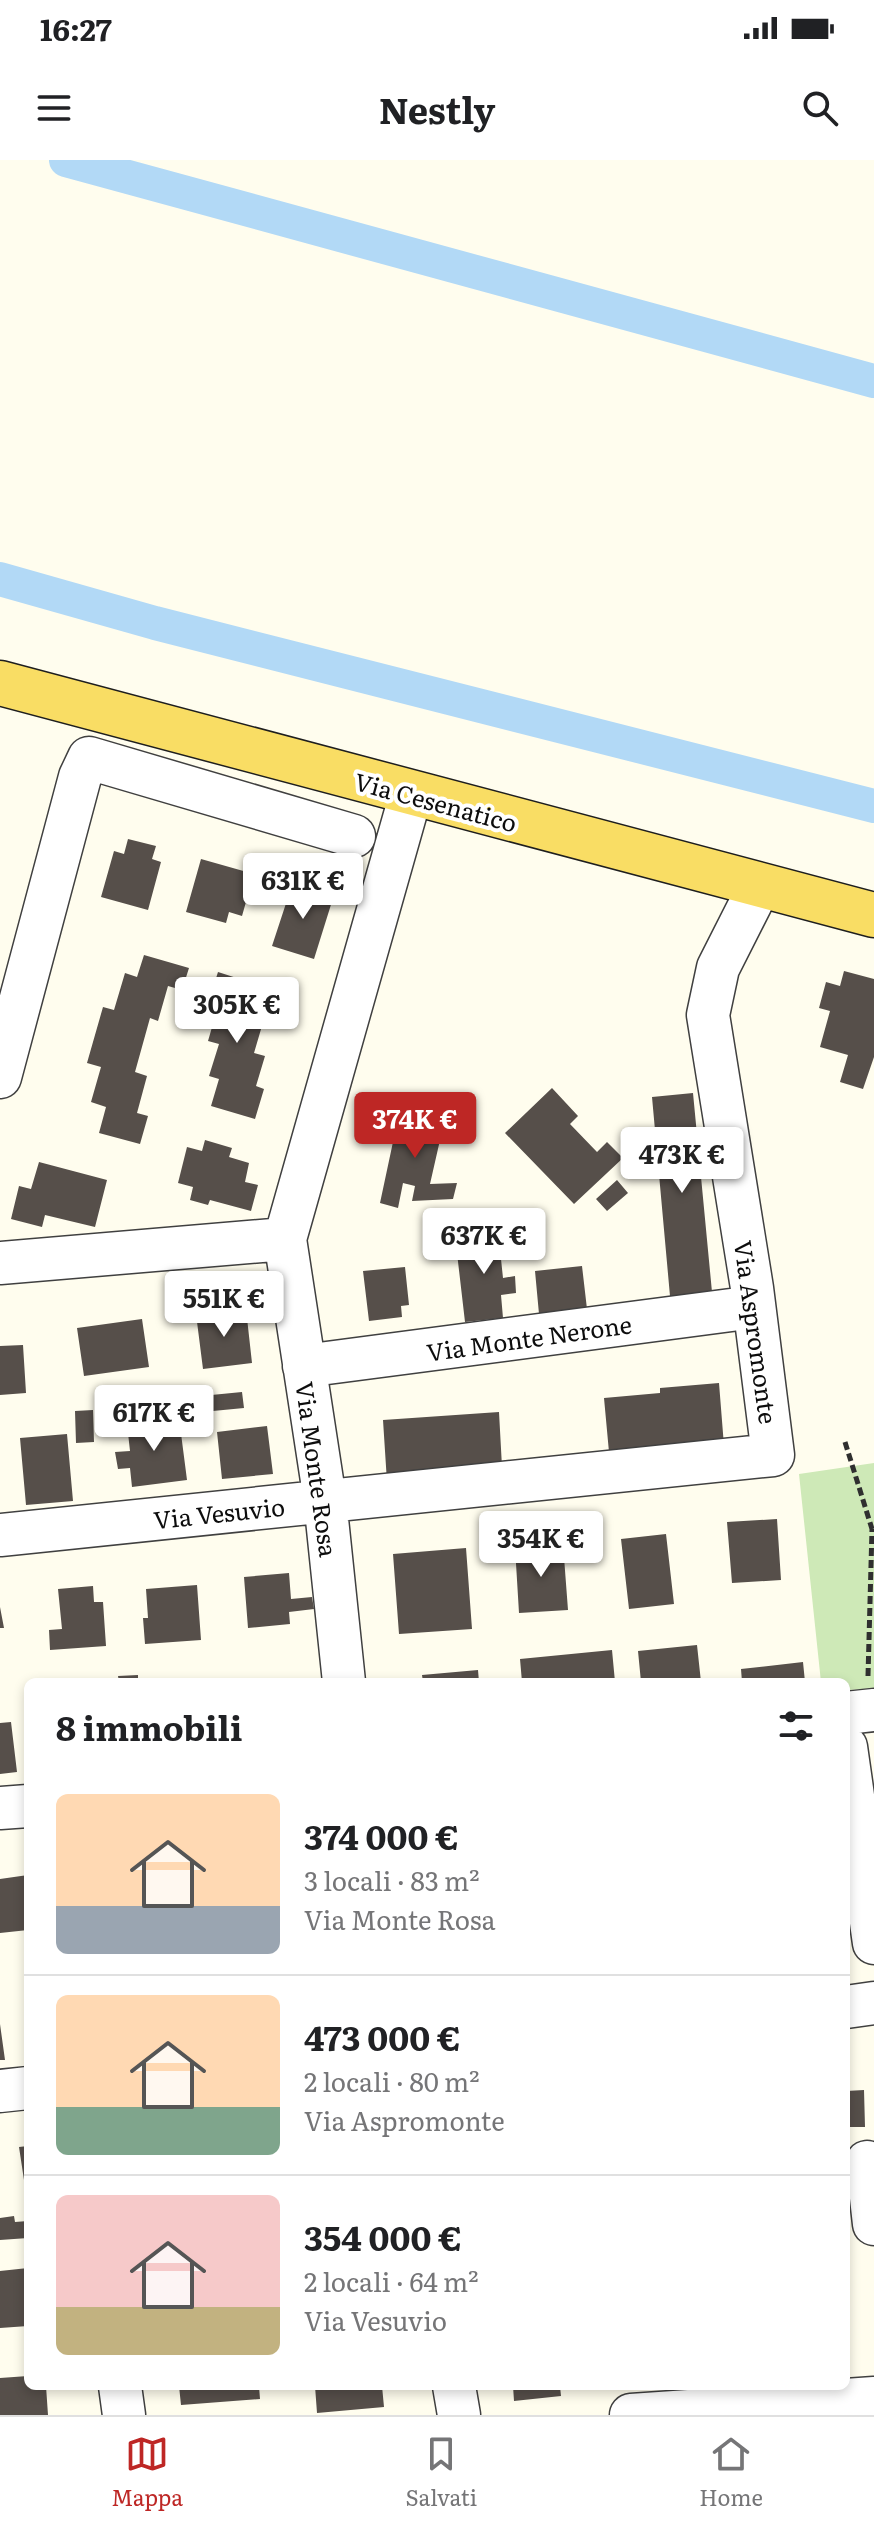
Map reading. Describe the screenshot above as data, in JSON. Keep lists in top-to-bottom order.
{
  "streets": {
    "main road": ["Via Cesenatico"],
    "street": [
      "Via Aspromonte",
      "Via Monte Nerone",
      "Via Monte Rosa",
      "Via Vesuvio"
    ]
  },
  "crossings": [
    ["Via Cesenatico", "Via Aspromonte"],
    ["Via Cesenatico", "Via Monte Rosa"],
    ["Via Aspromonte", "Via Monte Nerone"],
    ["Via Aspromonte", "Via Vesuvio"],
    ["Via Monte Nerone", "Via Monte Rosa"],
    ["Via Monte Rosa", "Via Vesuvio"]
  ],
  "page": {
    "status": "16:27",
    "header": "Nestly",
    "price": [
      "631K €",
      "305K €",
      "374K €",
      "473K €",
      "637K €",
      "551K €",
      "617K €",
      "354K €"
    ],
    "heading": "8 immobili",
    "list": [
      {
        "name": "374 000 €",
        "note": "3 locali · 83 m² · Via Monte Rosa"
      },
      {
        "name": "473 000 €",
        "note": "2 locali · 80 m² · Via Aspromonte"
      },
      {
        "name": "354 000 €",
        "note": "2 locali · 64 m² · Via Vesuvio"
      }
    ],
    "tabs": ["Mappa", "Salvati", "Home"]
  }
}
